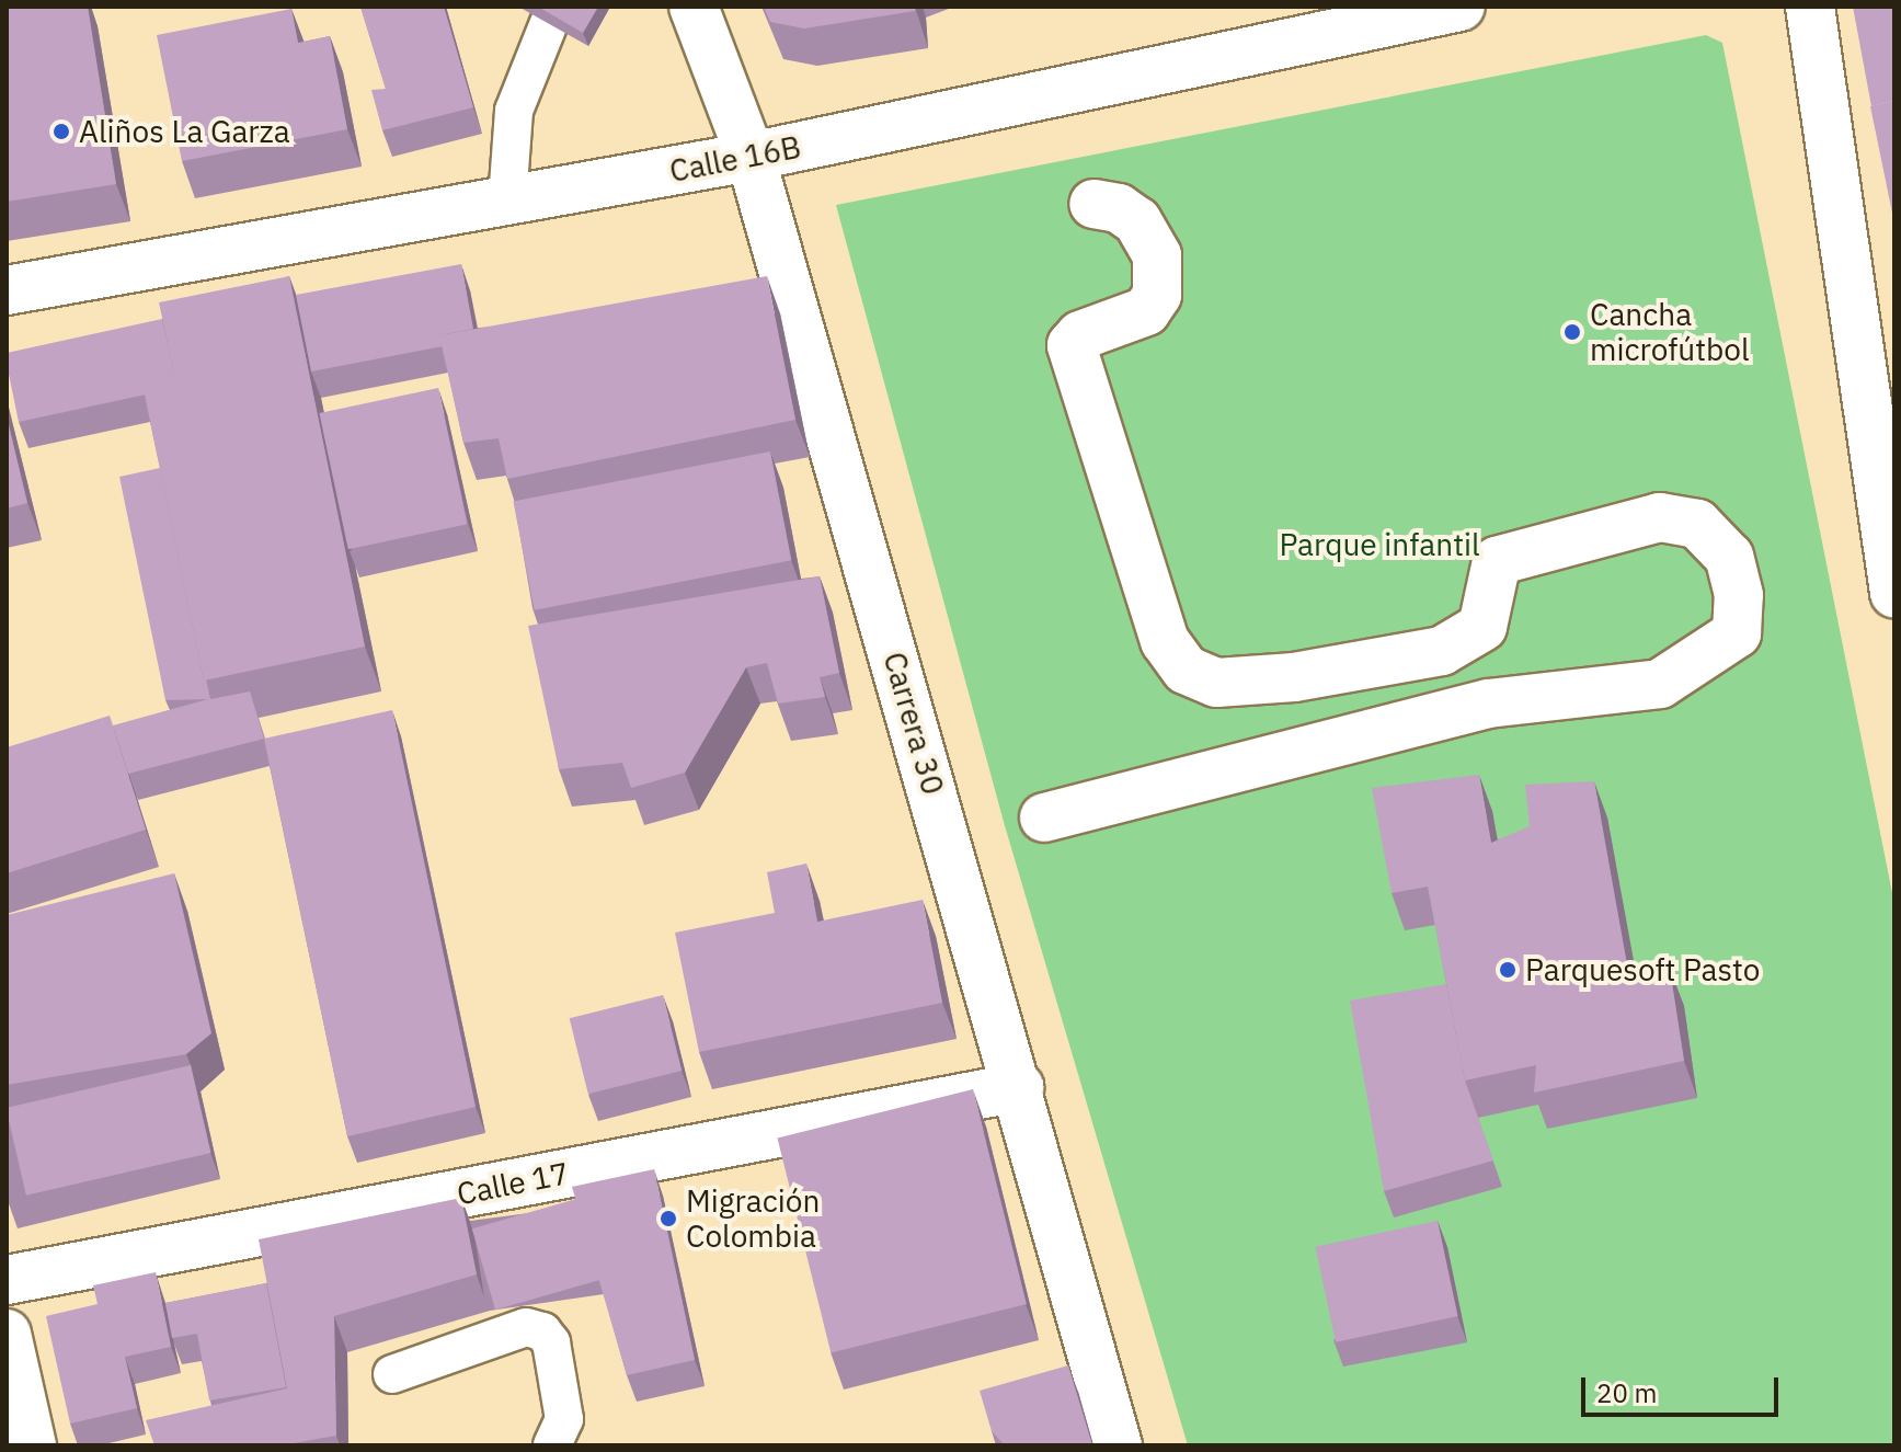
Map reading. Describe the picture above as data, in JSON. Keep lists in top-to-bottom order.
{
  "streets": {
    "street": ["Calle 16B", "Carrera 30", "Calle 17"]
  },
  "crossings": [
    ["Calle 16B", "Carrera 30"],
    ["Carrera 30", "Calle 17"]
  ],
  "parks": ["Parque infantil"],
  "places": [
    "Aliños La Garza",
    "Cancha microfútbol",
    "Parquesoft Pasto",
    "Migración Colombia"
  ],
  "scale_bar": "20 m"
}
